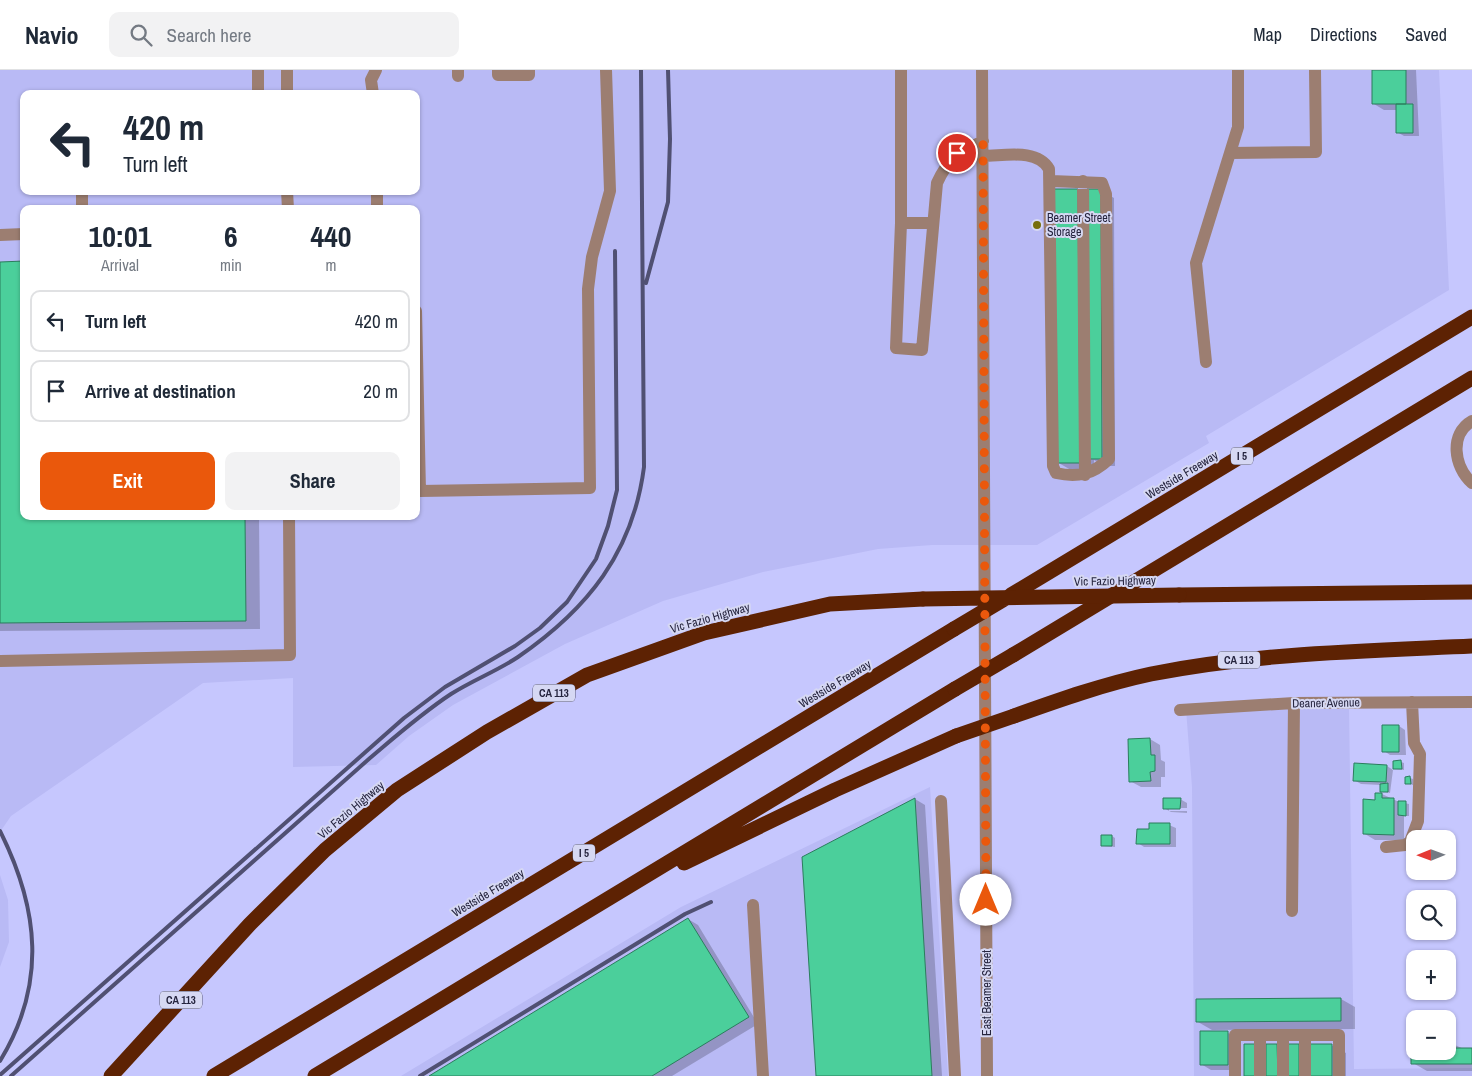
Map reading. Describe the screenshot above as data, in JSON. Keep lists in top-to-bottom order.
{
  "streets": {
    "highway": [
      "I 5",
      "Westside Freeway",
      "Vic Fazio Highway",
      "CA 113"
    ],
    "street": ["Deaner Avenue", "East Beamer Street"]
  },
  "places": ["Beamer Street Storage"],
  "north": "left",
  "page": {
    "header": "Navio",
    "search": "Search here",
    "nav": ["Map", "Directions", "Saved"],
    "turn": ["420 m", "Turn left"],
    "eta": [
      "10:01",
      "Arrival",
      "6",
      "min",
      "440",
      "m"
    ],
    "list": [
      {
        "name": "Turn left",
        "value": "420 m"
      },
      {
        "name": "Arrive at destination",
        "value": "20 m"
      }
    ],
    "buttons": ["Exit", "Share"],
    "map_buttons": ["+", "−"]
  }
}
